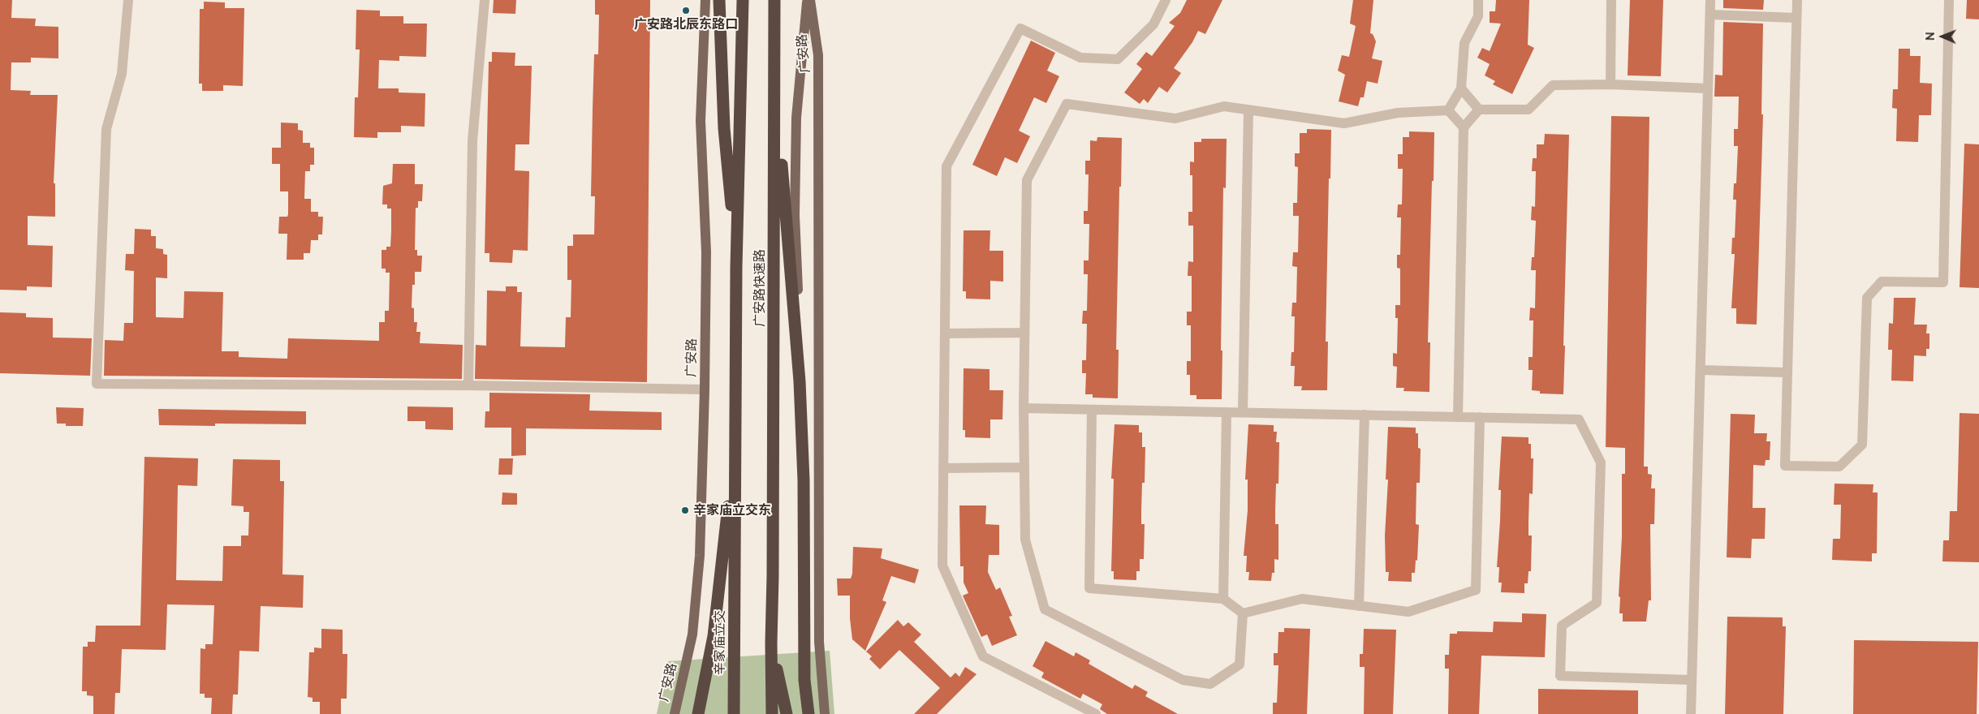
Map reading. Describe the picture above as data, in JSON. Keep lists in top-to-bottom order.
{
  "streets": {
    "highway": ["广安路快速路", "辛家庙立交"],
    "main road": ["广安路"]
  },
  "crossings": [
    ["广安路快速路", "辛家庙立交"]
  ],
  "places": ["广安路北辰东路口", "辛家庙立交东"],
  "north": "left"
}
